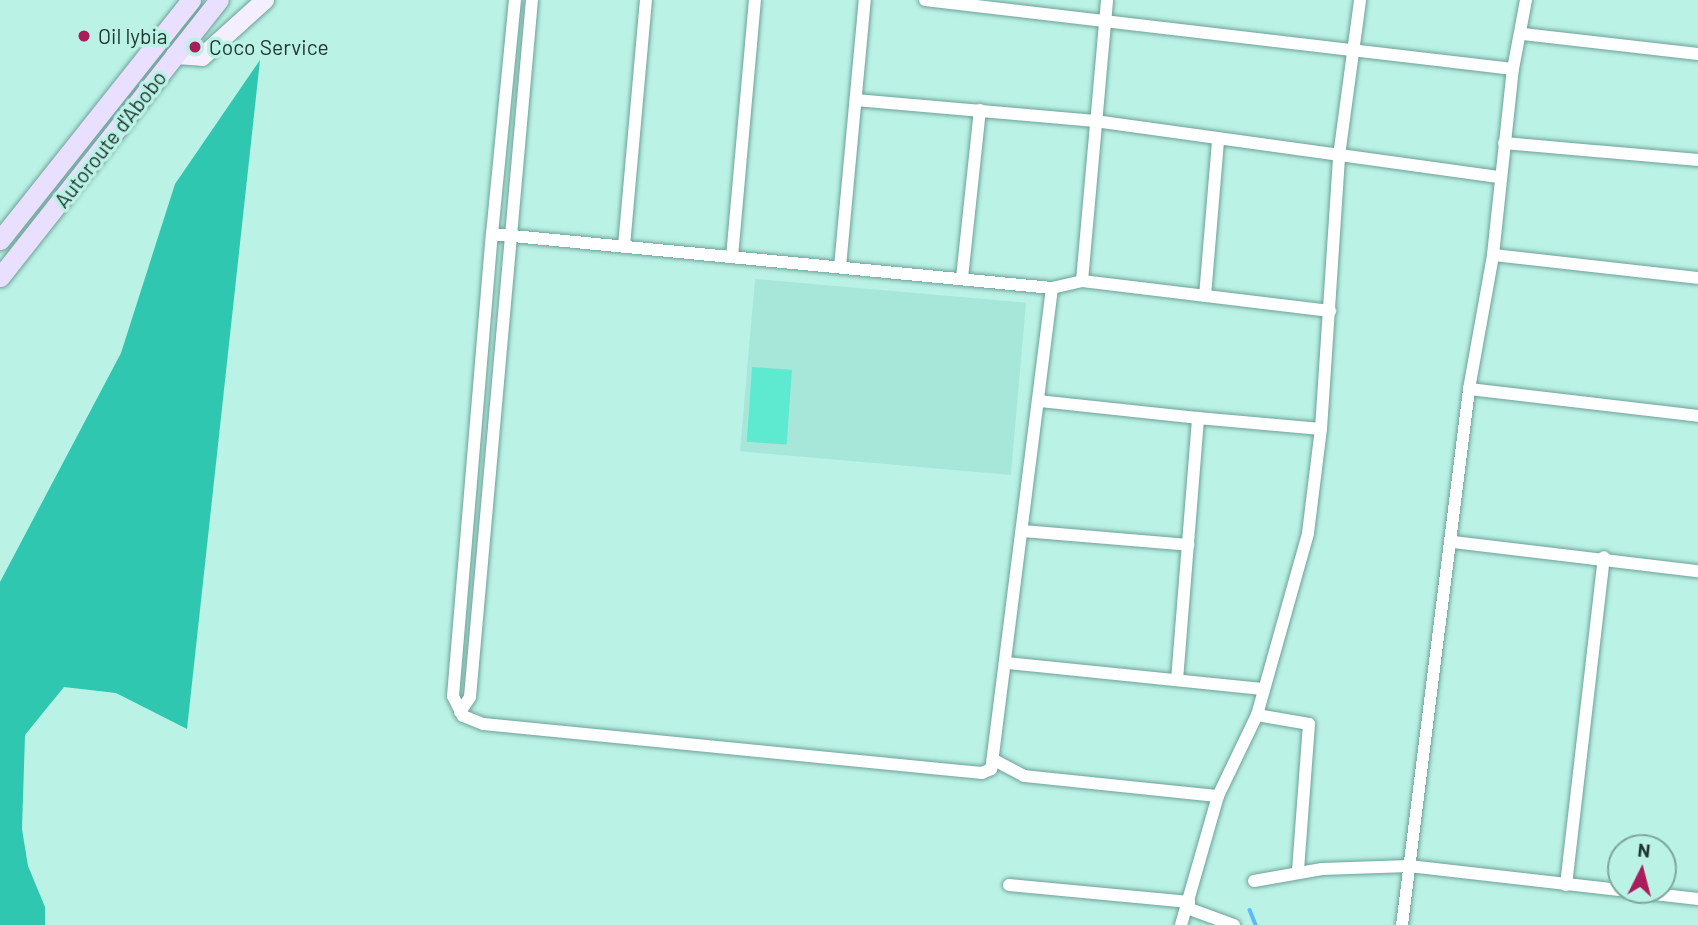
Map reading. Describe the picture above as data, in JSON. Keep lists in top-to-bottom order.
{
  "streets": {
    "main road": ["Autoroute d'Abobo"]
  },
  "places": ["Oil lybia", "Coco Service"],
  "north": "top"
}
